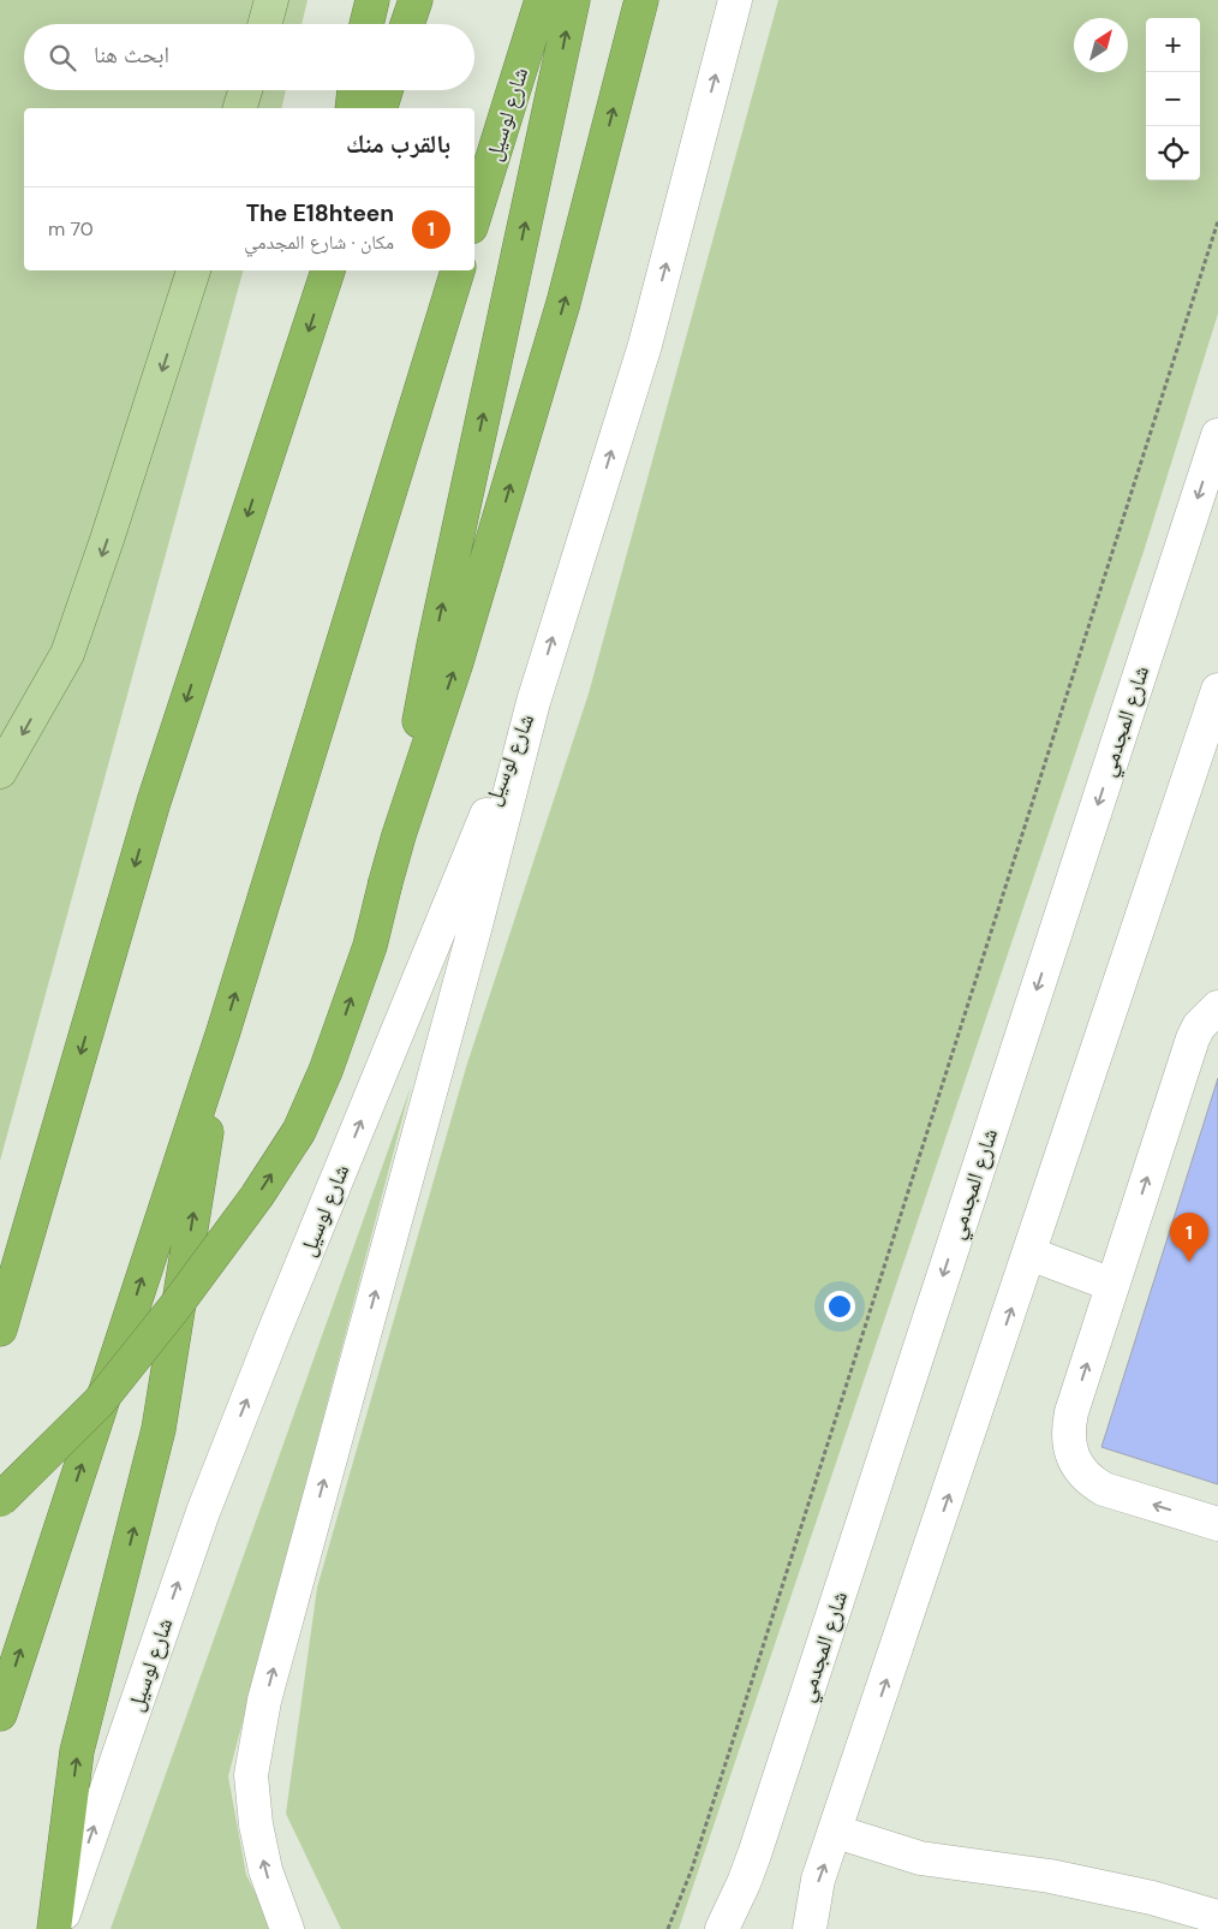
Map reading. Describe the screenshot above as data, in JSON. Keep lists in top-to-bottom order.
{
  "streets": {
    "highway": ["شارع لوسيل"],
    "street": ["شارع المجدمي"]
  },
  "north": "top right",
  "page": {
    "map_buttons": ["+", "−"],
    "search": "ابحث هنا",
    "heading": "بالقرب منك",
    "list": [
      {
        "mark": "1",
        "name": "The E18hteen",
        "note": "مكان · شارع المجدمي",
        "value": "70 m"
      }
    ],
    "pins": "1"
  }
}
